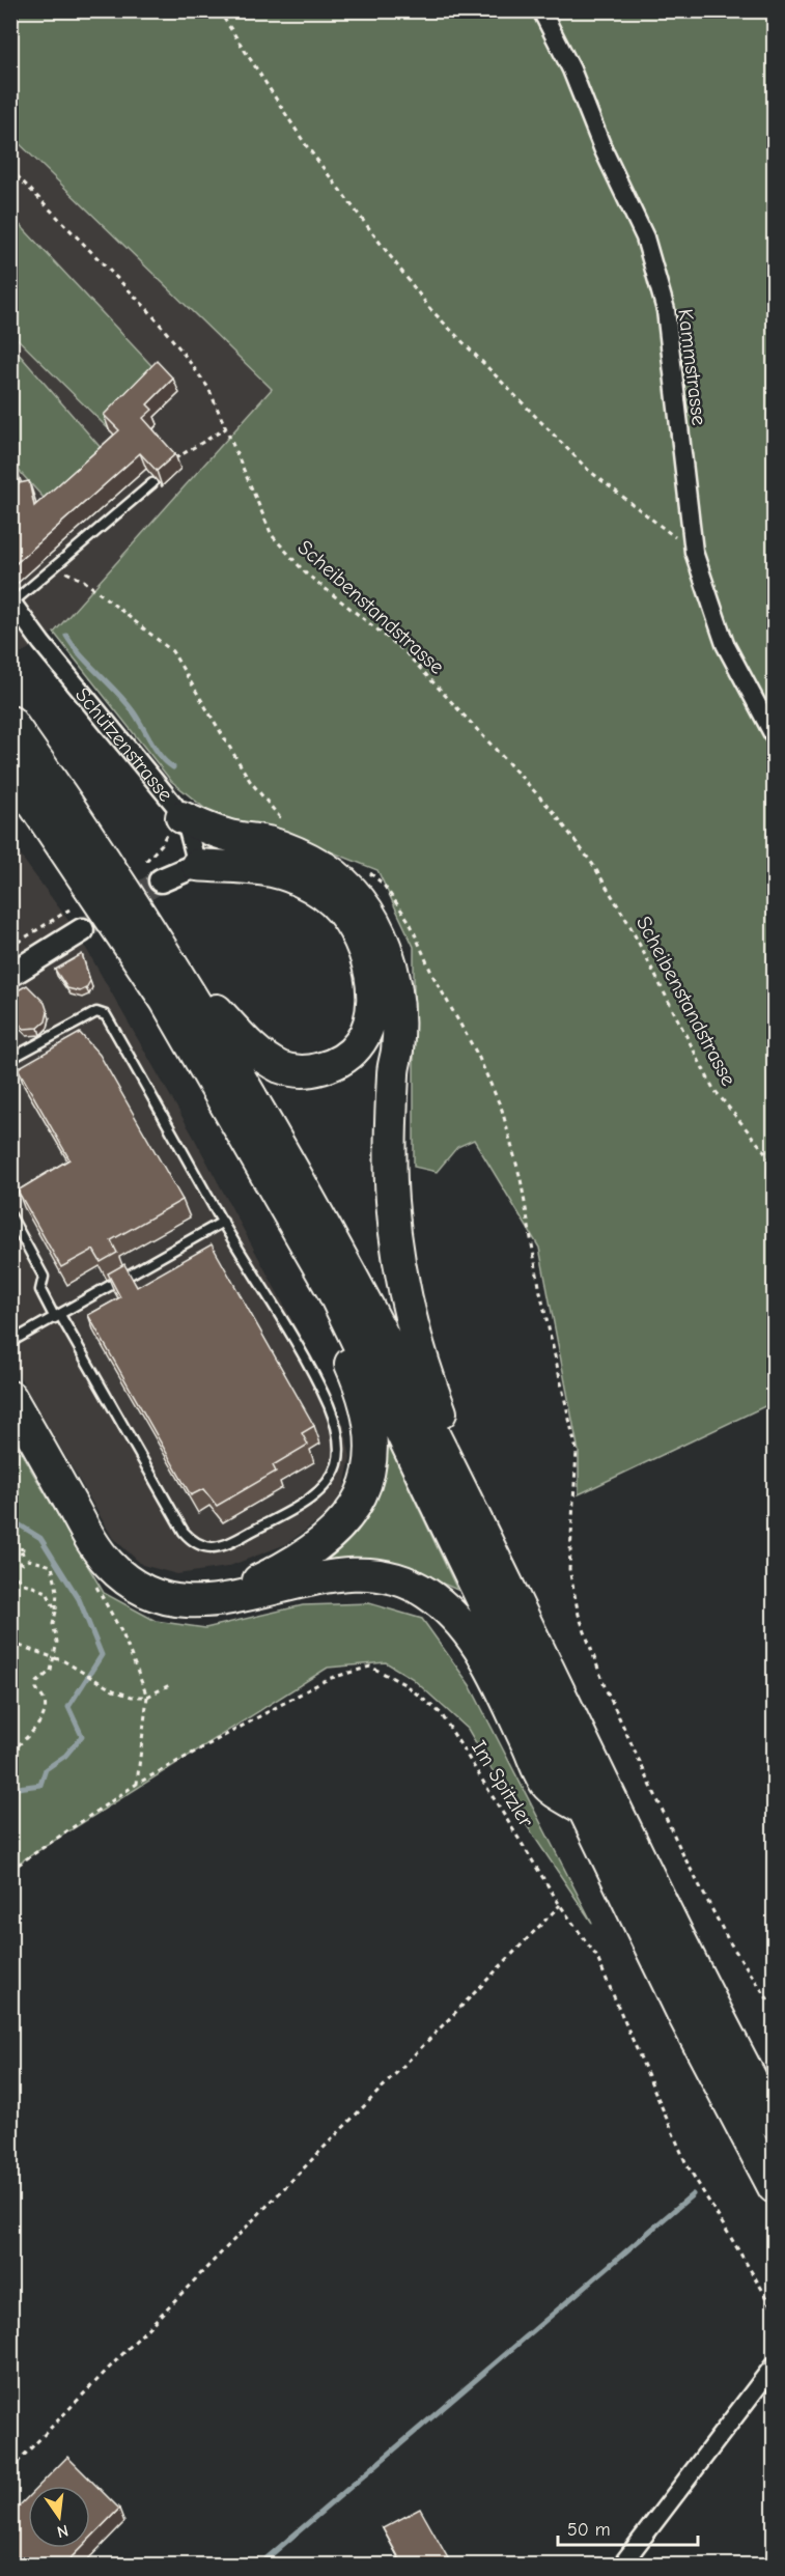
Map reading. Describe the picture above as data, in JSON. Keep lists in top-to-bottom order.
{
  "streets": {
    "street": ["Kammstrasse", "Schützenstrasse"],
    "path": ["Scheibenstandstrasse", "Im Spitzler"]
  },
  "scale_bar": "50 m",
  "north": "bottom"
}
